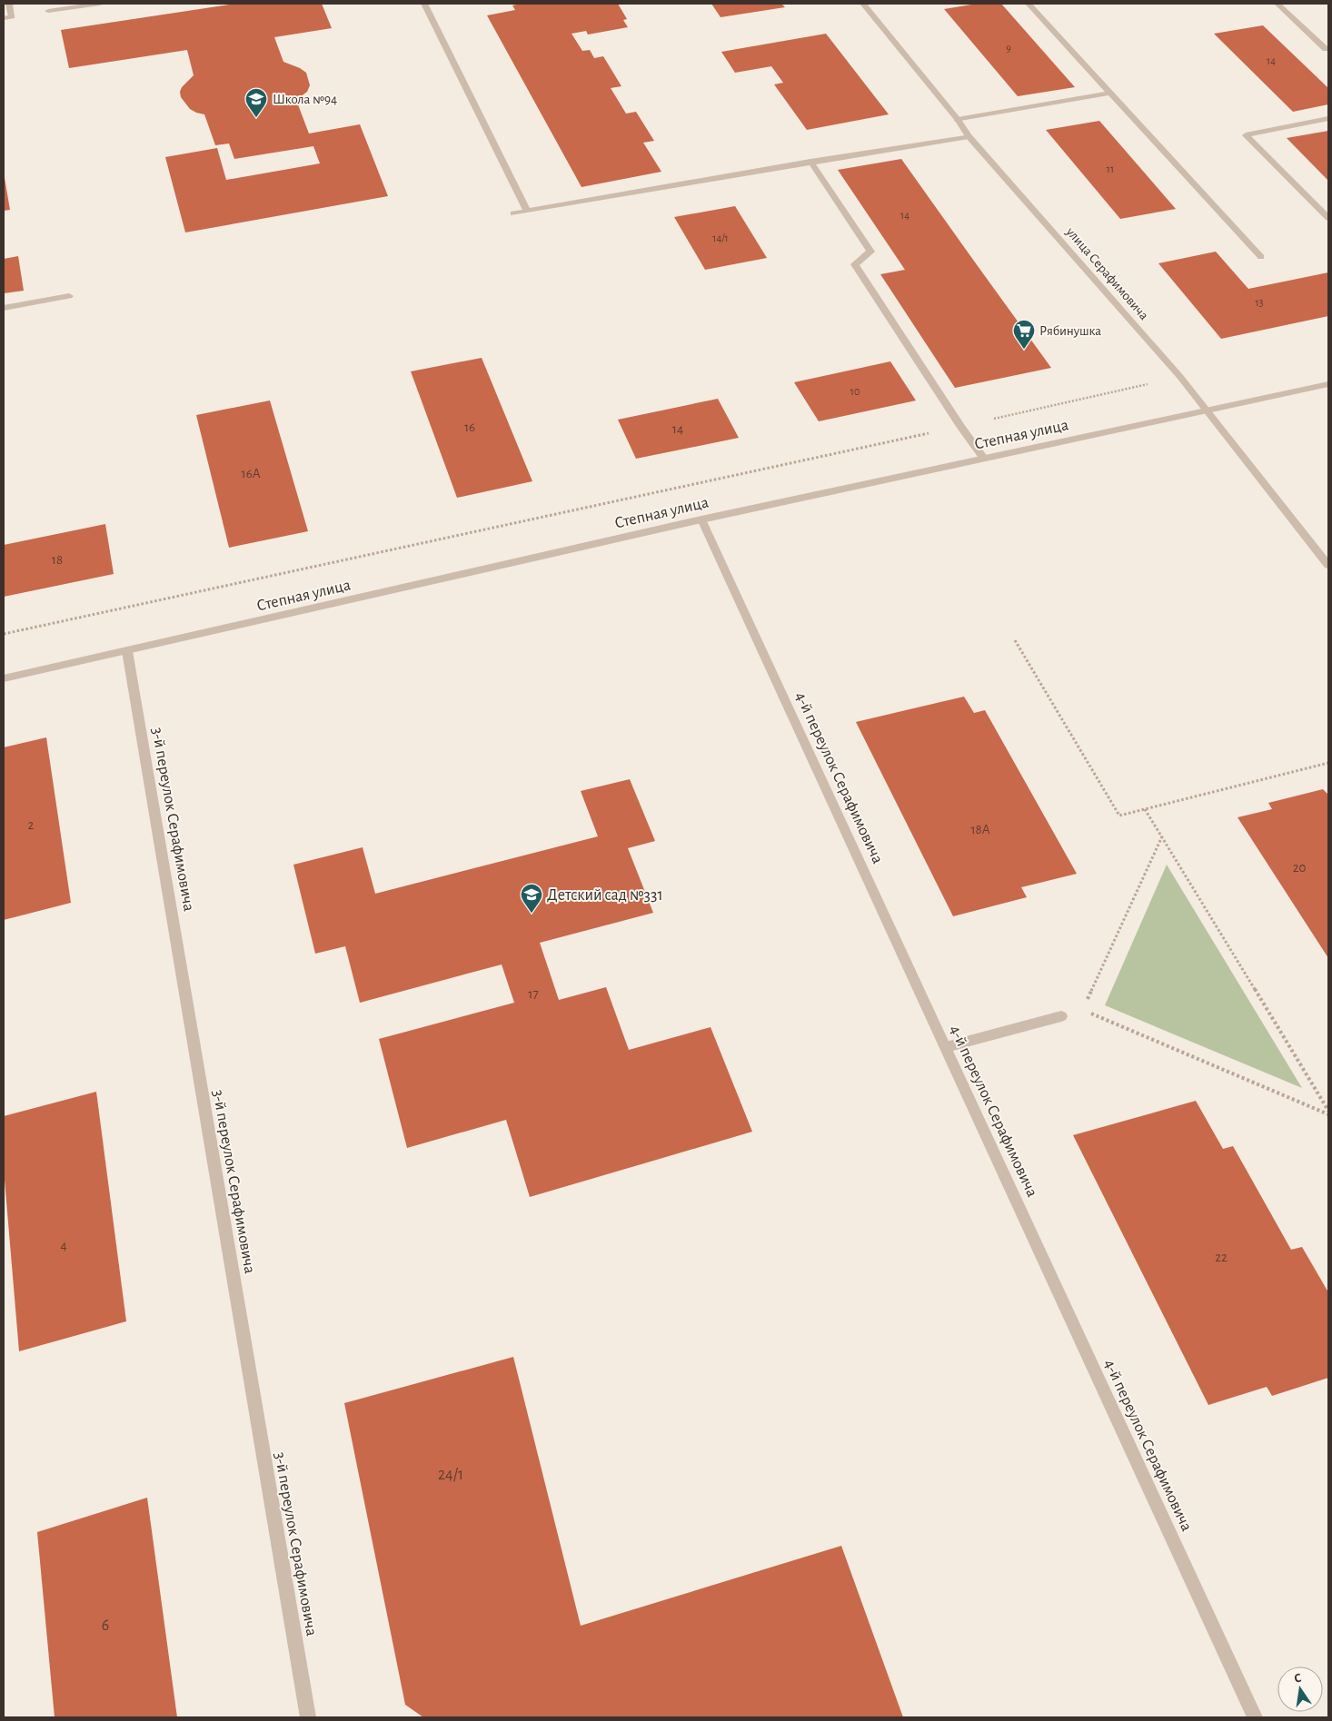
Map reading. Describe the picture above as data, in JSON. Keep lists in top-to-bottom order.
{
  "streets": {
    "street": [
      "улица Серафимовича",
      "Степная улица",
      "4-й переулок Серафимовича",
      "3-й переулок Серафимовича"
    ]
  },
  "crossings": [
    ["улица Серафимовича", "Степная улица"],
    ["Степная улица", "4-й переулок Серафимовича"],
    ["Степная улица", "3-й переулок Серафимовича"]
  ],
  "places": {
    "school or university": ["Школа №94", "Детский сад №331"],
    "supermarket": ["Рябинушка"]
  },
  "house_numbers": [
    "9",
    "14",
    "11",
    "14",
    "14/1",
    "13",
    "10",
    "16",
    "14",
    "16А",
    "18",
    "2",
    "18А",
    "20",
    "17",
    "4",
    "22",
    "24/1",
    "6"
  ],
  "north": "top"
}
